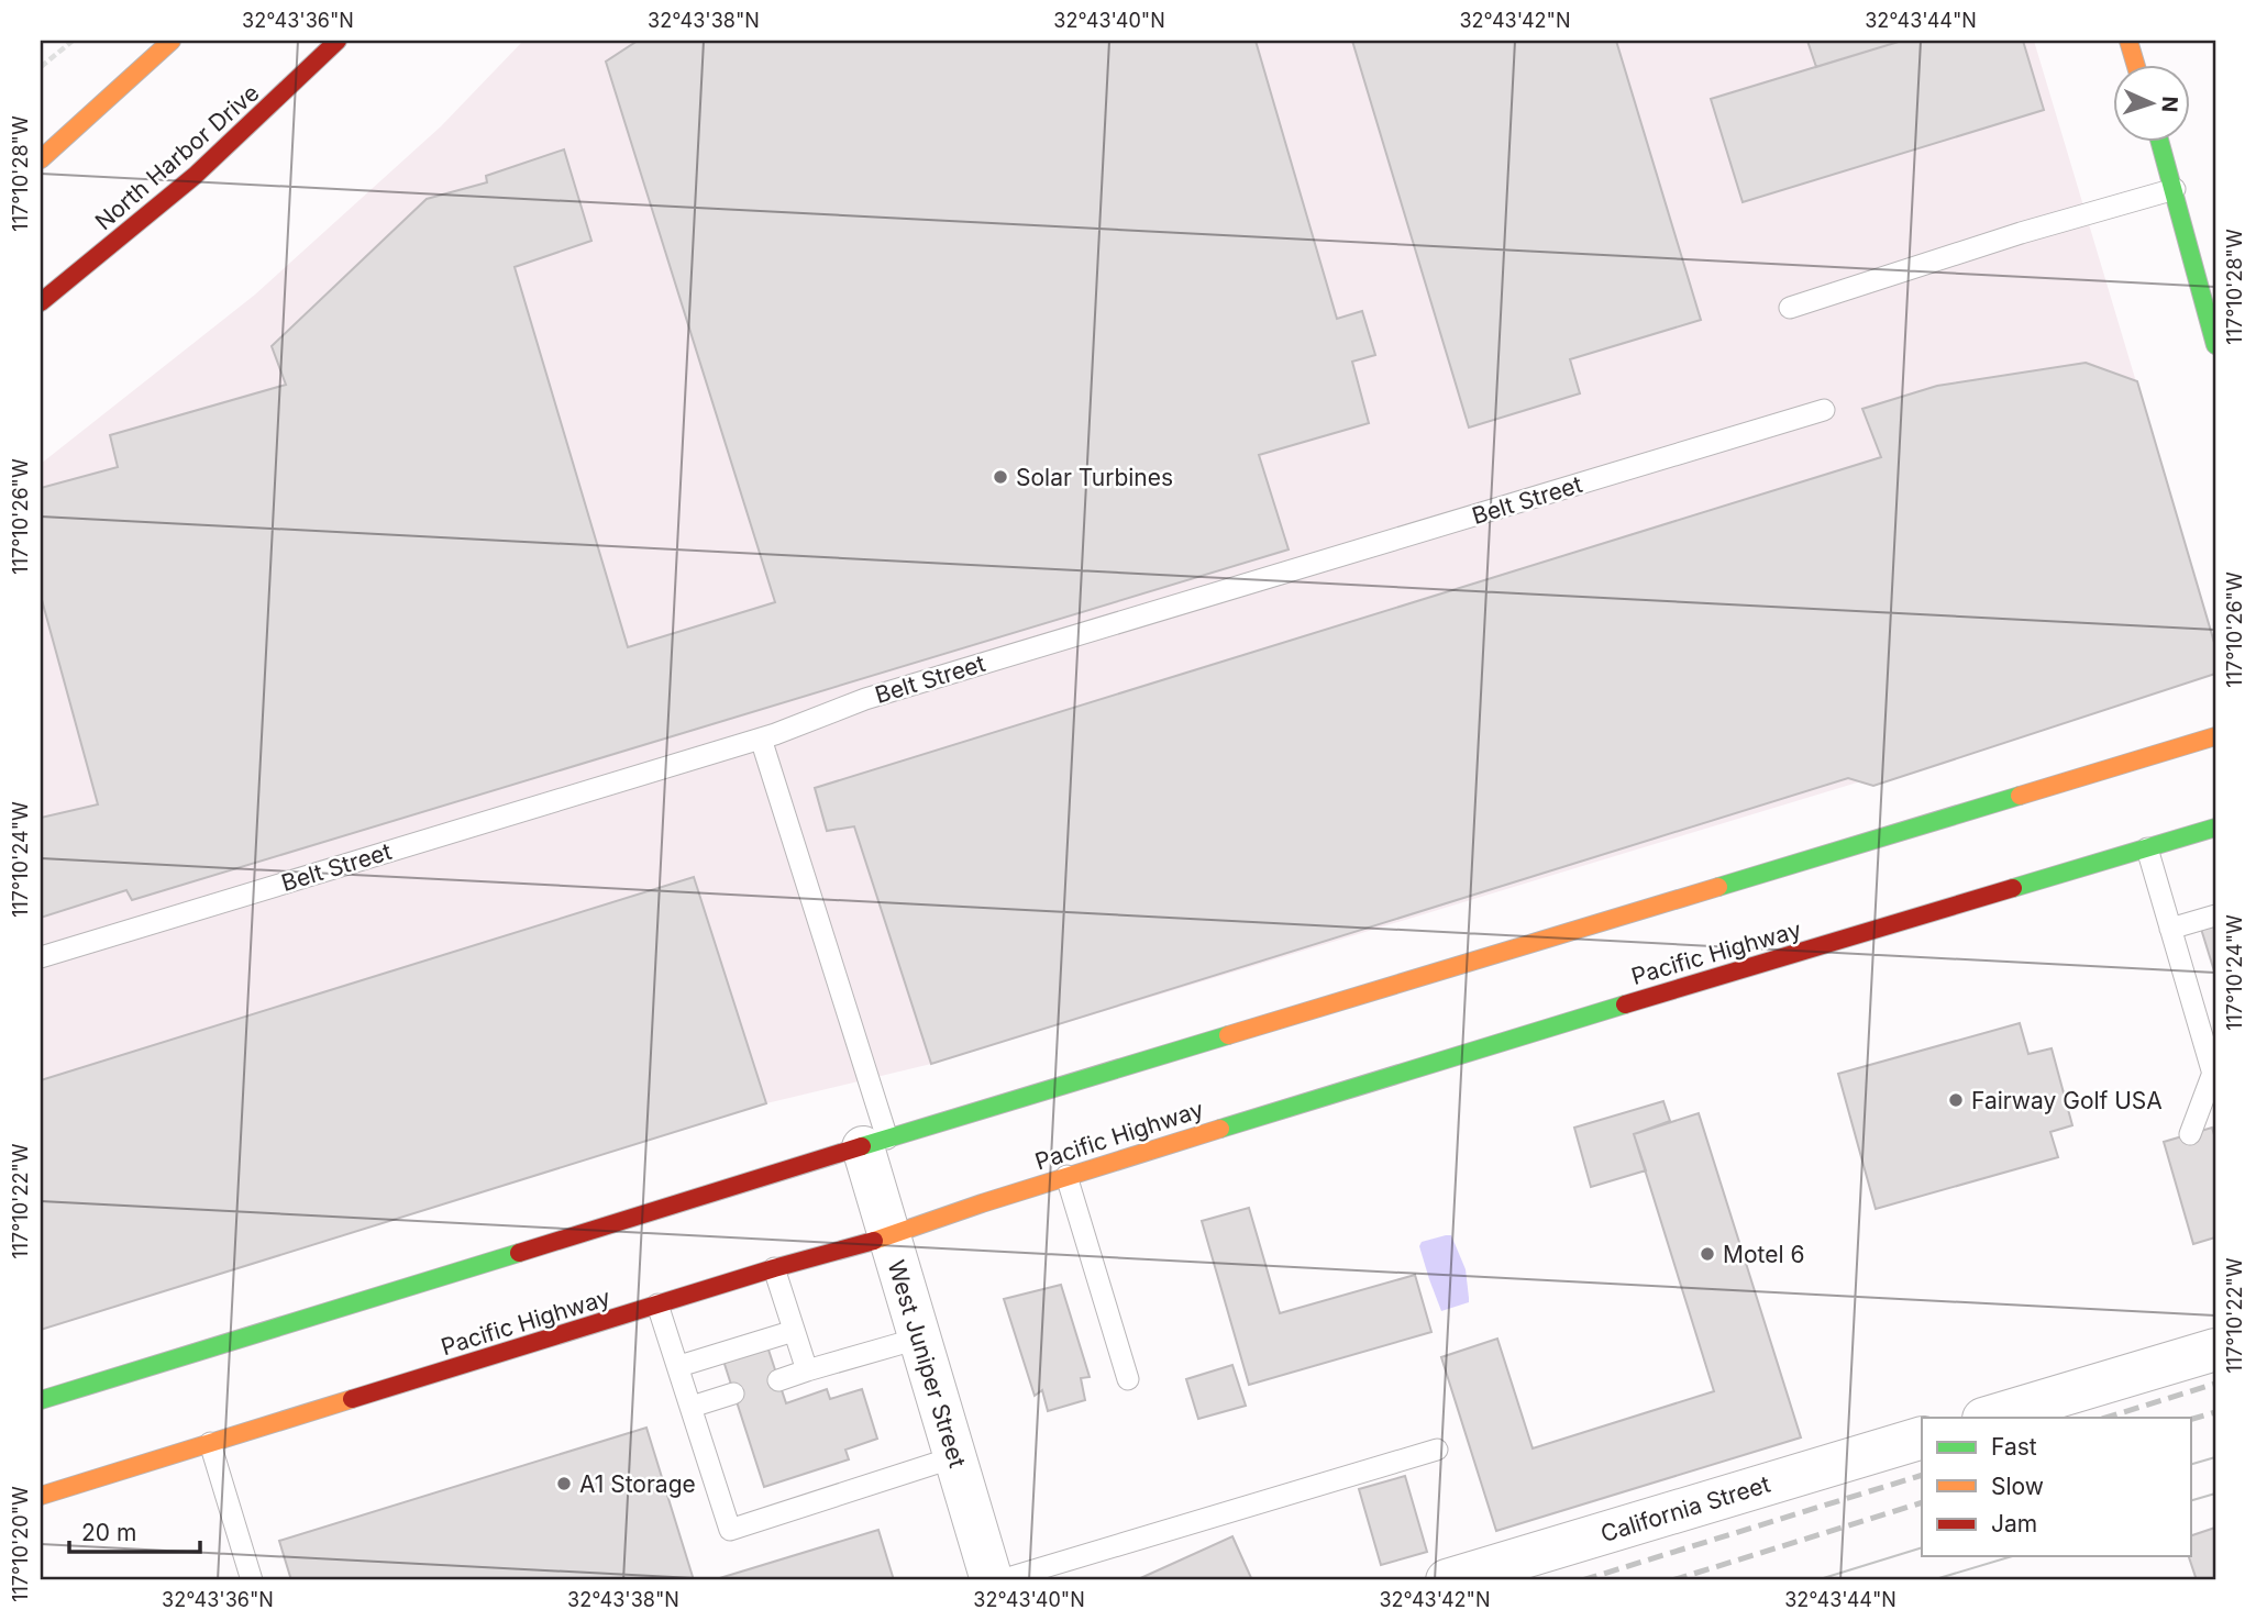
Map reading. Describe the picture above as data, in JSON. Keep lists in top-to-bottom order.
{
  "streets": {
    "main road": ["North Harbor Drive", "Pacific Highway"],
    "street": ["West Juniper Street", "California Street"],
    "lane": ["Belt Street"]
  },
  "crossings": [
    ["Pacific Highway", "West Juniper Street"]
  ],
  "places": [
    "Solar Turbines",
    "Fairway Golf USA",
    "Motel 6",
    "A1 Storage"
  ],
  "legend": ["Fast", "Slow", "Jam"],
  "scale_bar": "20 m",
  "north": "right",
  "coordinates": [
    "32°43'36\"N",
    "32°43'38\"N",
    "32°43'40\"N",
    "32°43'42\"N",
    "32°43'44\"N",
    "117°10'28\"W",
    "117°10'26\"W",
    "117°10'24\"W",
    "117°10'22\"W",
    "117°10'20\"W"
  ]
}
